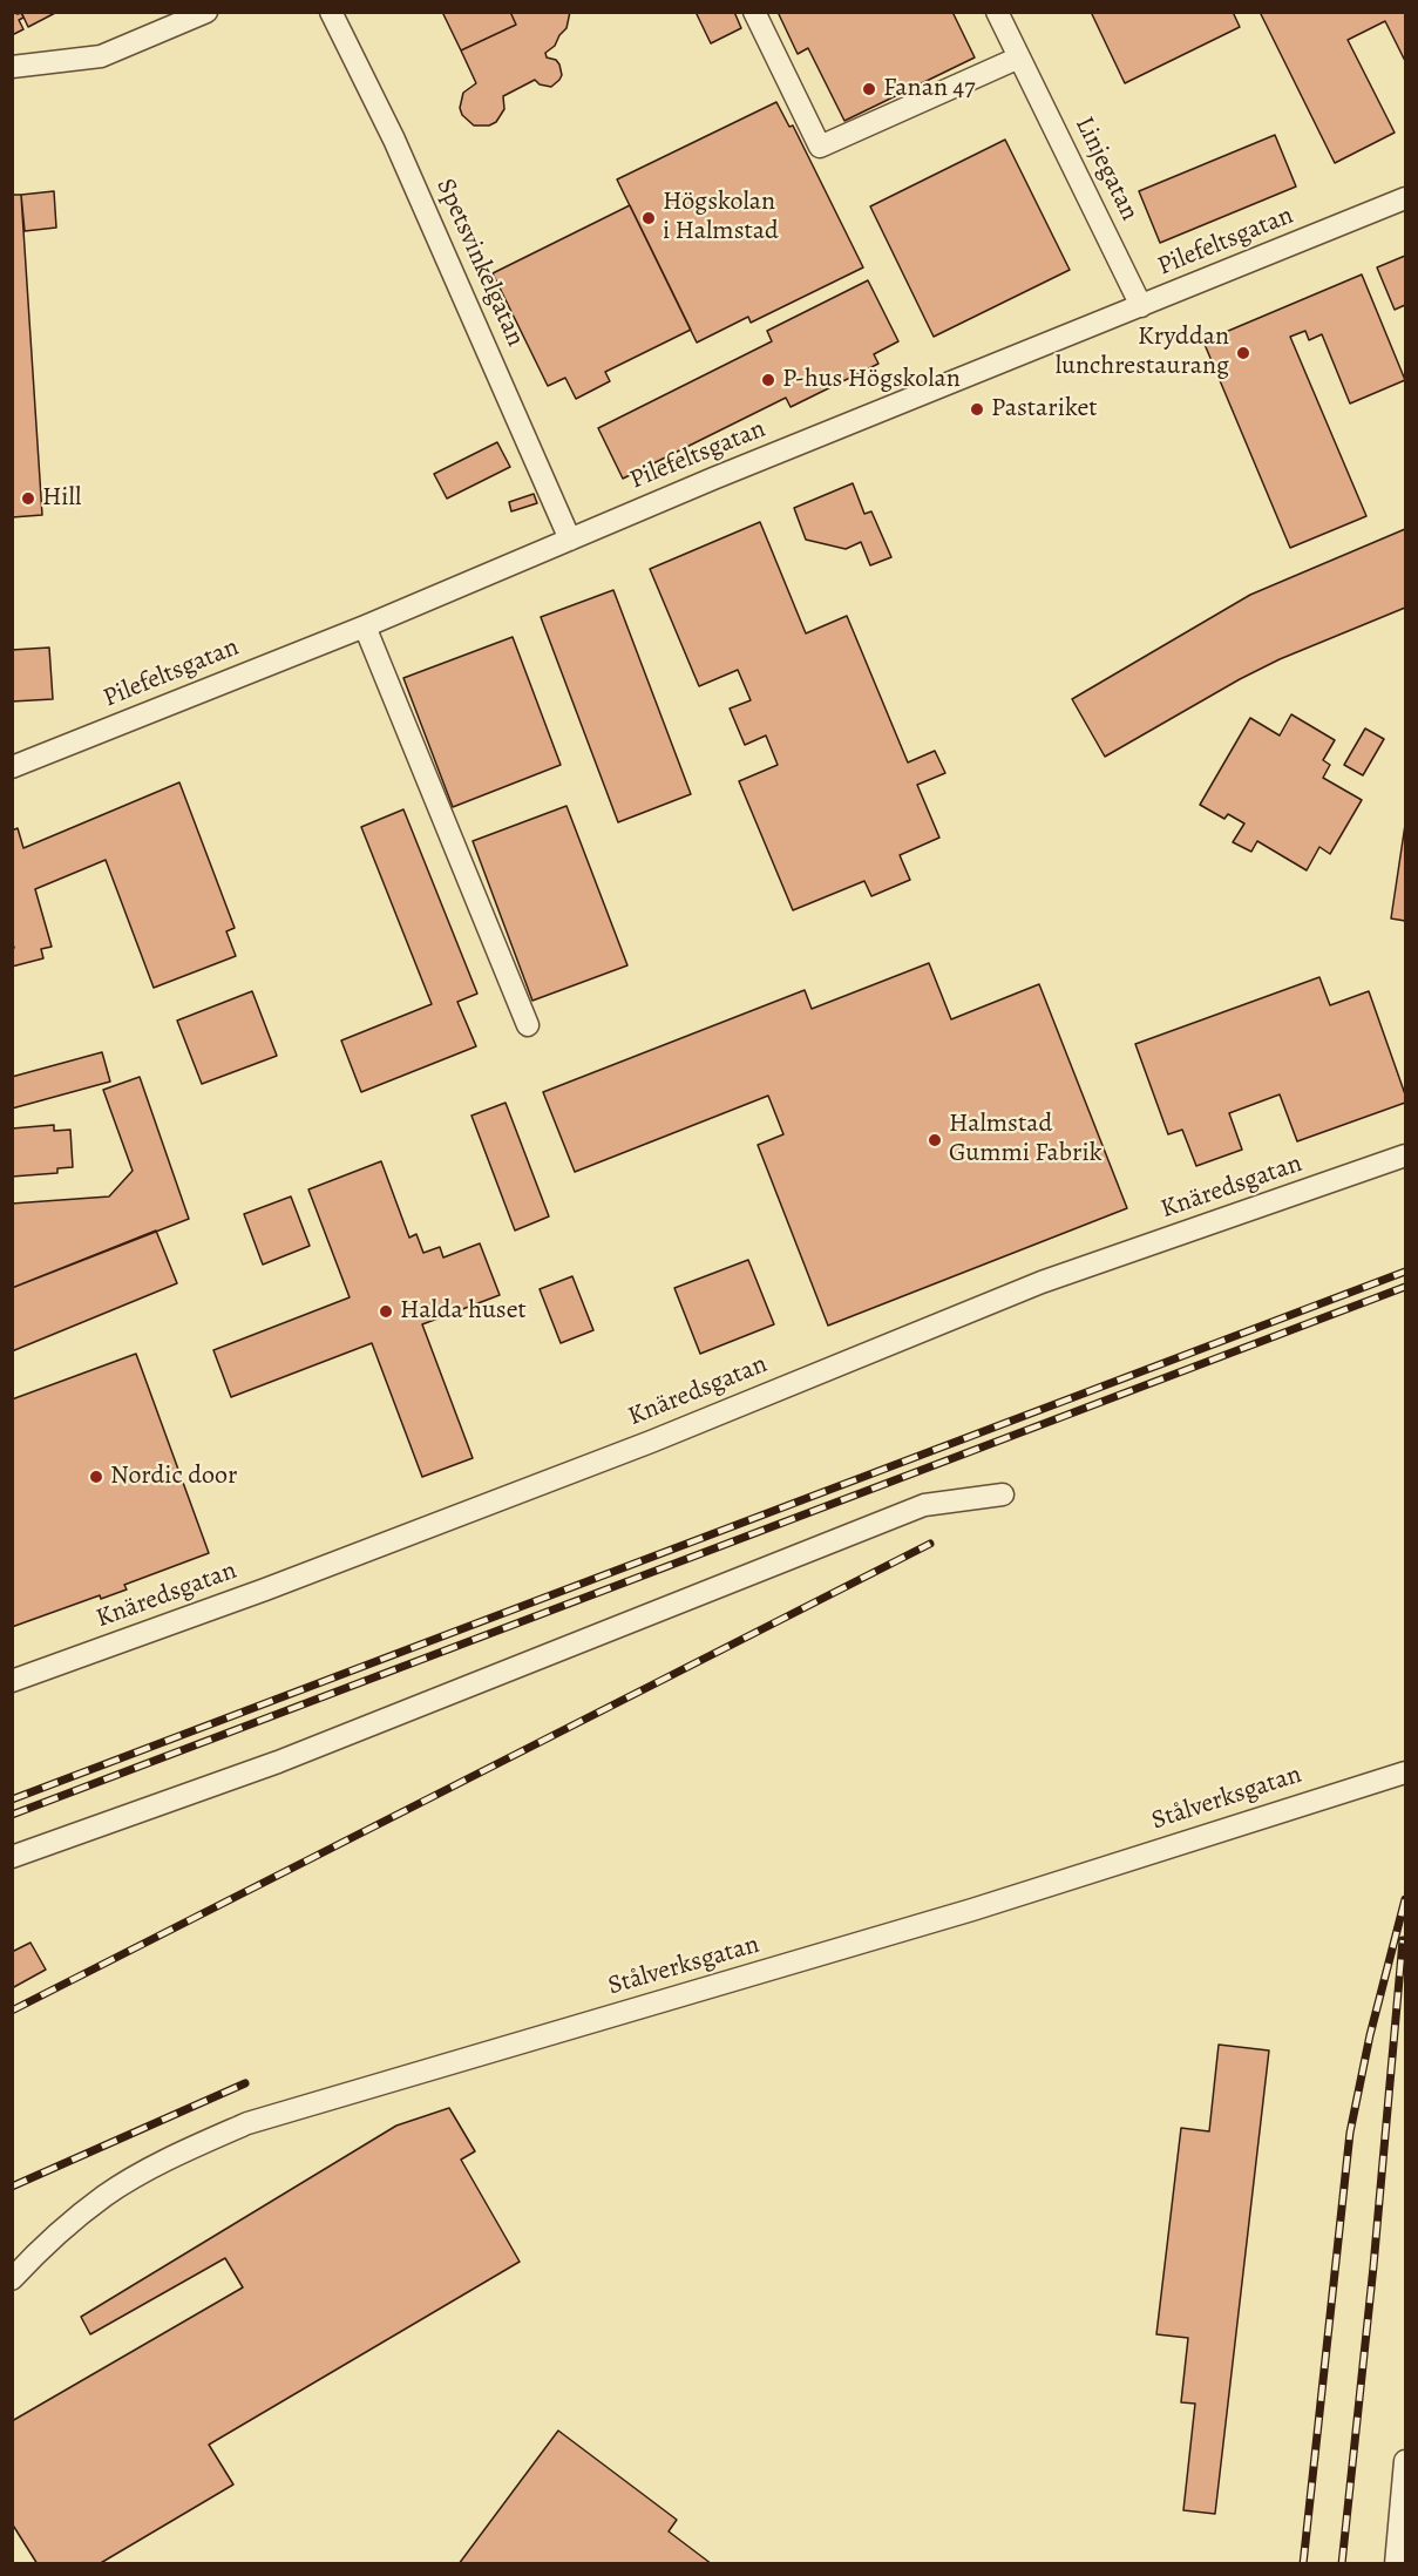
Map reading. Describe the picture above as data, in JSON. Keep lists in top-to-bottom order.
{
  "streets": {
    "street": [
      "Linjegatan",
      "Pilefeltsgatan",
      "Spetsvinkelgatan",
      "Knäredsgatan",
      "Stålverksgatan"
    ]
  },
  "crossings": [
    ["Linjegatan", "Pilefeltsgatan"],
    ["Pilefeltsgatan", "Spetsvinkelgatan"]
  ],
  "places": [
    "Fanan 47",
    "Högskolan i Halmstad",
    "Kryddan lunchrestaurang",
    "P-hus Högskolan",
    "Pastariket",
    "Hill",
    "Halmstad Gummi Fabrik",
    "Halda huset",
    "Nordic door"
  ]
}
